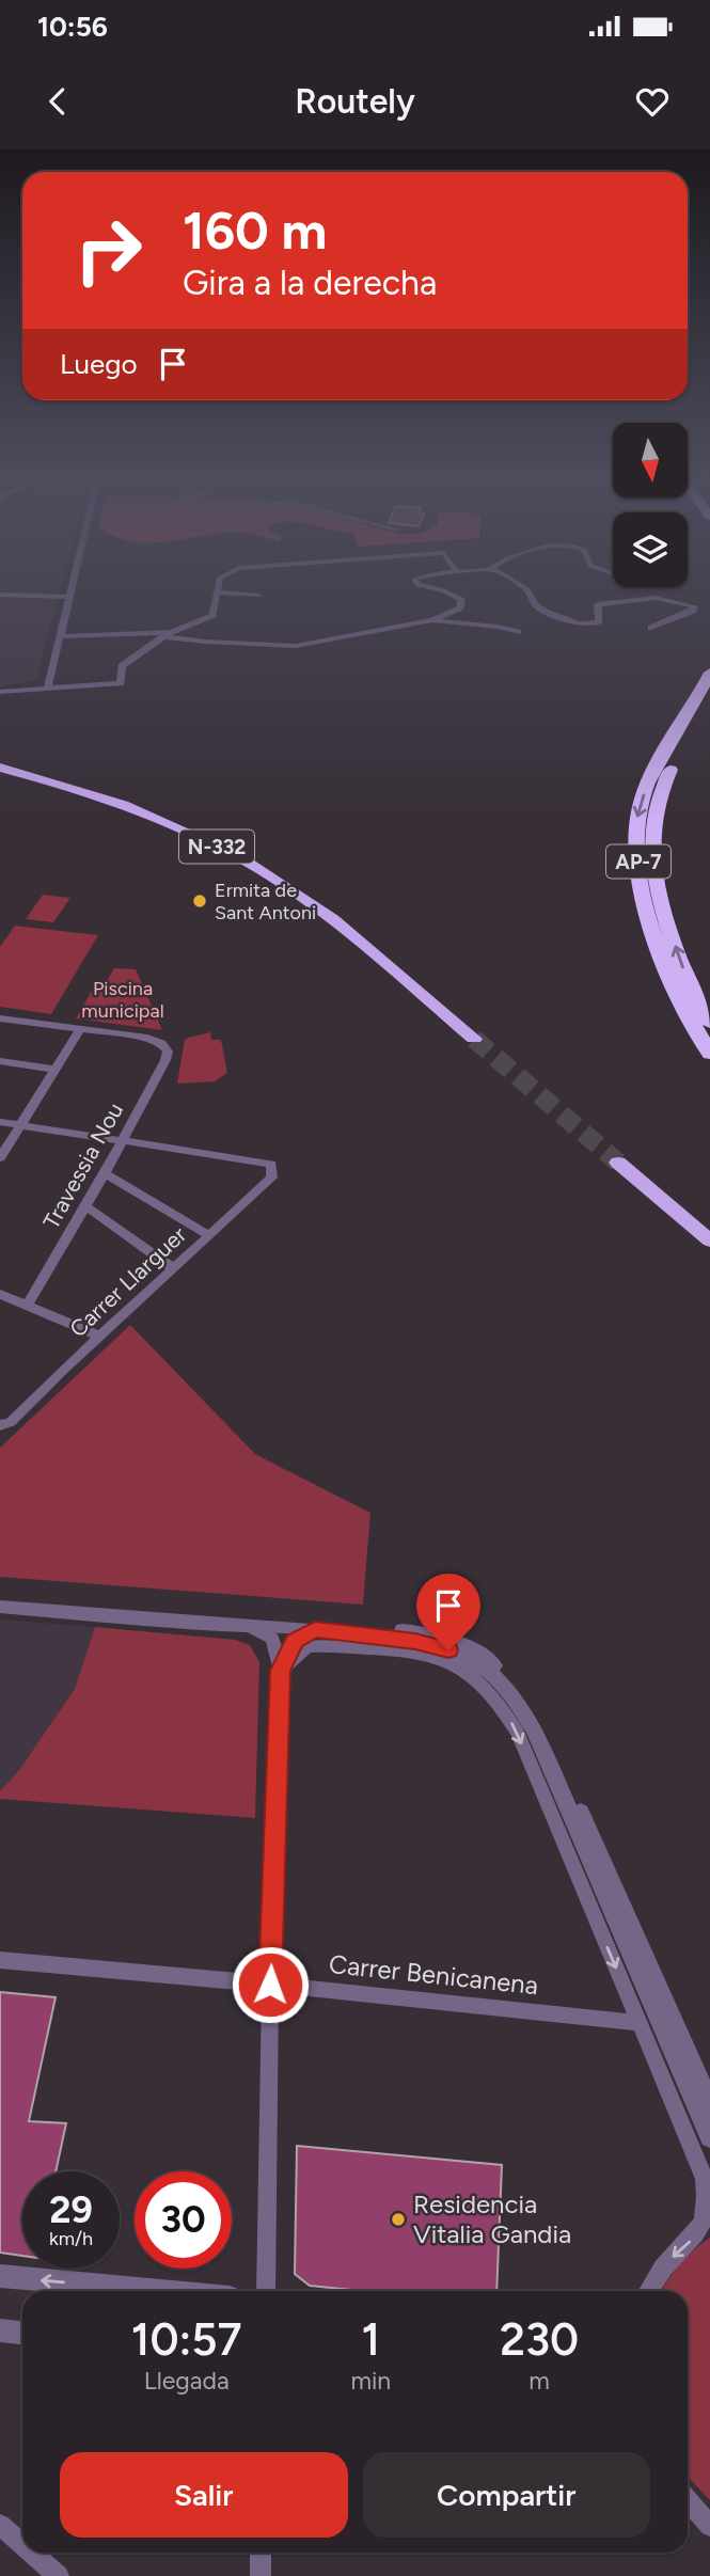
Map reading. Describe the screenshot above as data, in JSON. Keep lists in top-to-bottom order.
{
  "streets": {
    "highway": ["N-332", "AP-7"],
    "street": ["Travessia Nou", "Carrer Llarguer", "Carrer Benicanena"]
  },
  "crossings": [
    ["Travessia Nou", "Carrer Llarguer"]
  ],
  "parks": ["Piscina municipal"],
  "places": ["Ermita de Sant Antoni", "Residencia Vitalia Gandia"],
  "north": "bottom",
  "page": {
    "status": "10:56",
    "header": "Routely",
    "turn": ["160 m", "Gira a la derecha"],
    "then": "Luego",
    "speed": "29 km/h",
    "limit": "30",
    "eta": [
      "10:57",
      "Llegada",
      "1",
      "min",
      "230",
      "m"
    ],
    "buttons": ["Salir", "Compartir"]
  }
}
